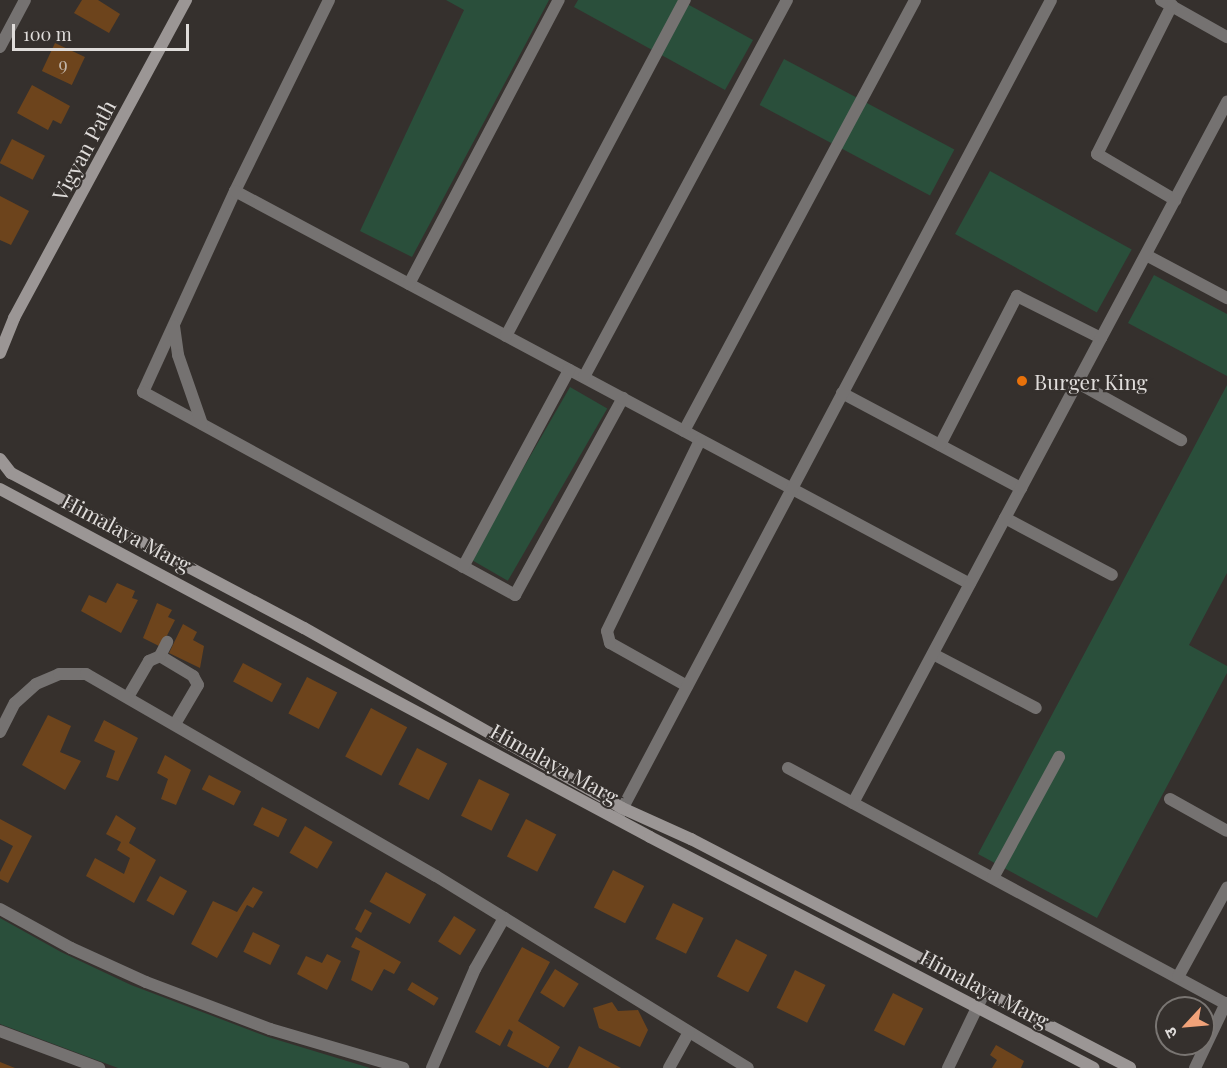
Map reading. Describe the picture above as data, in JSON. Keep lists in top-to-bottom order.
{
  "streets": {
    "main road": ["Vigyan Path", "Himalaya Marg"]
  },
  "places": ["Burger King"],
  "house_numbers": ["9"],
  "scale_bar": "100 m",
  "north": "bottom left"
}
